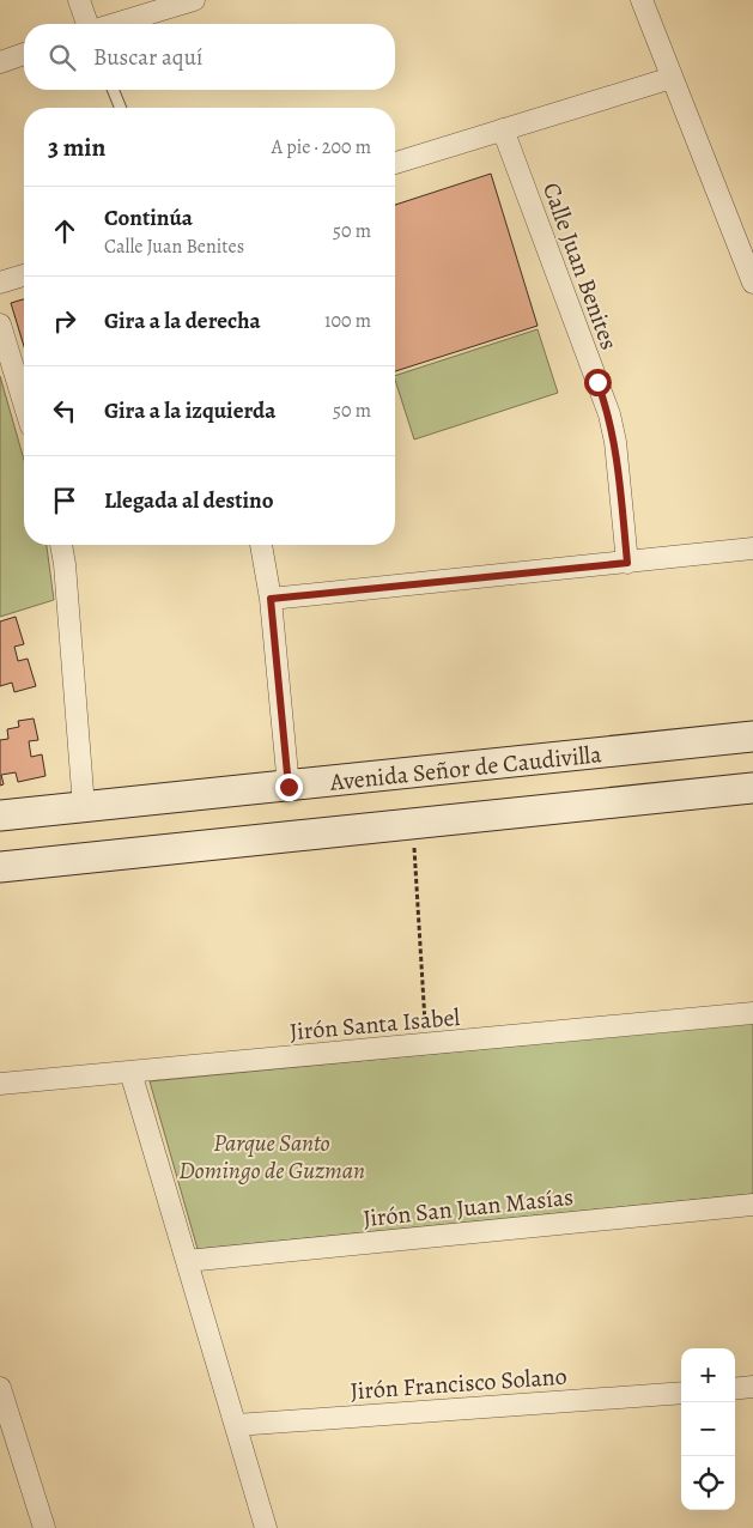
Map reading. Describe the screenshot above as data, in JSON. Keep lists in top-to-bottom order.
{
  "streets": {
    "main road": ["Avenida Señor de Caudivilla"],
    "street": [
      "Calle Juan Benites",
      "Jirón Santa Isabel",
      "Jirón San Juan Masías",
      "Jirón Francisco Solano"
    ]
  },
  "parks": ["Parque Santo Domingo de Guzman"],
  "page": {
    "search": "Buscar aquí",
    "heading": ["3 min", "A pie · 200 m"],
    "list": [
      ["Continúa", "Calle Juan Benites", "50 m"],
      ["Gira a la derecha", "100 m"],
      ["Gira a la izquierda", "50 m"],
      "Llegada al destino"
    ],
    "map_buttons": ["+", "−"]
  }
}
